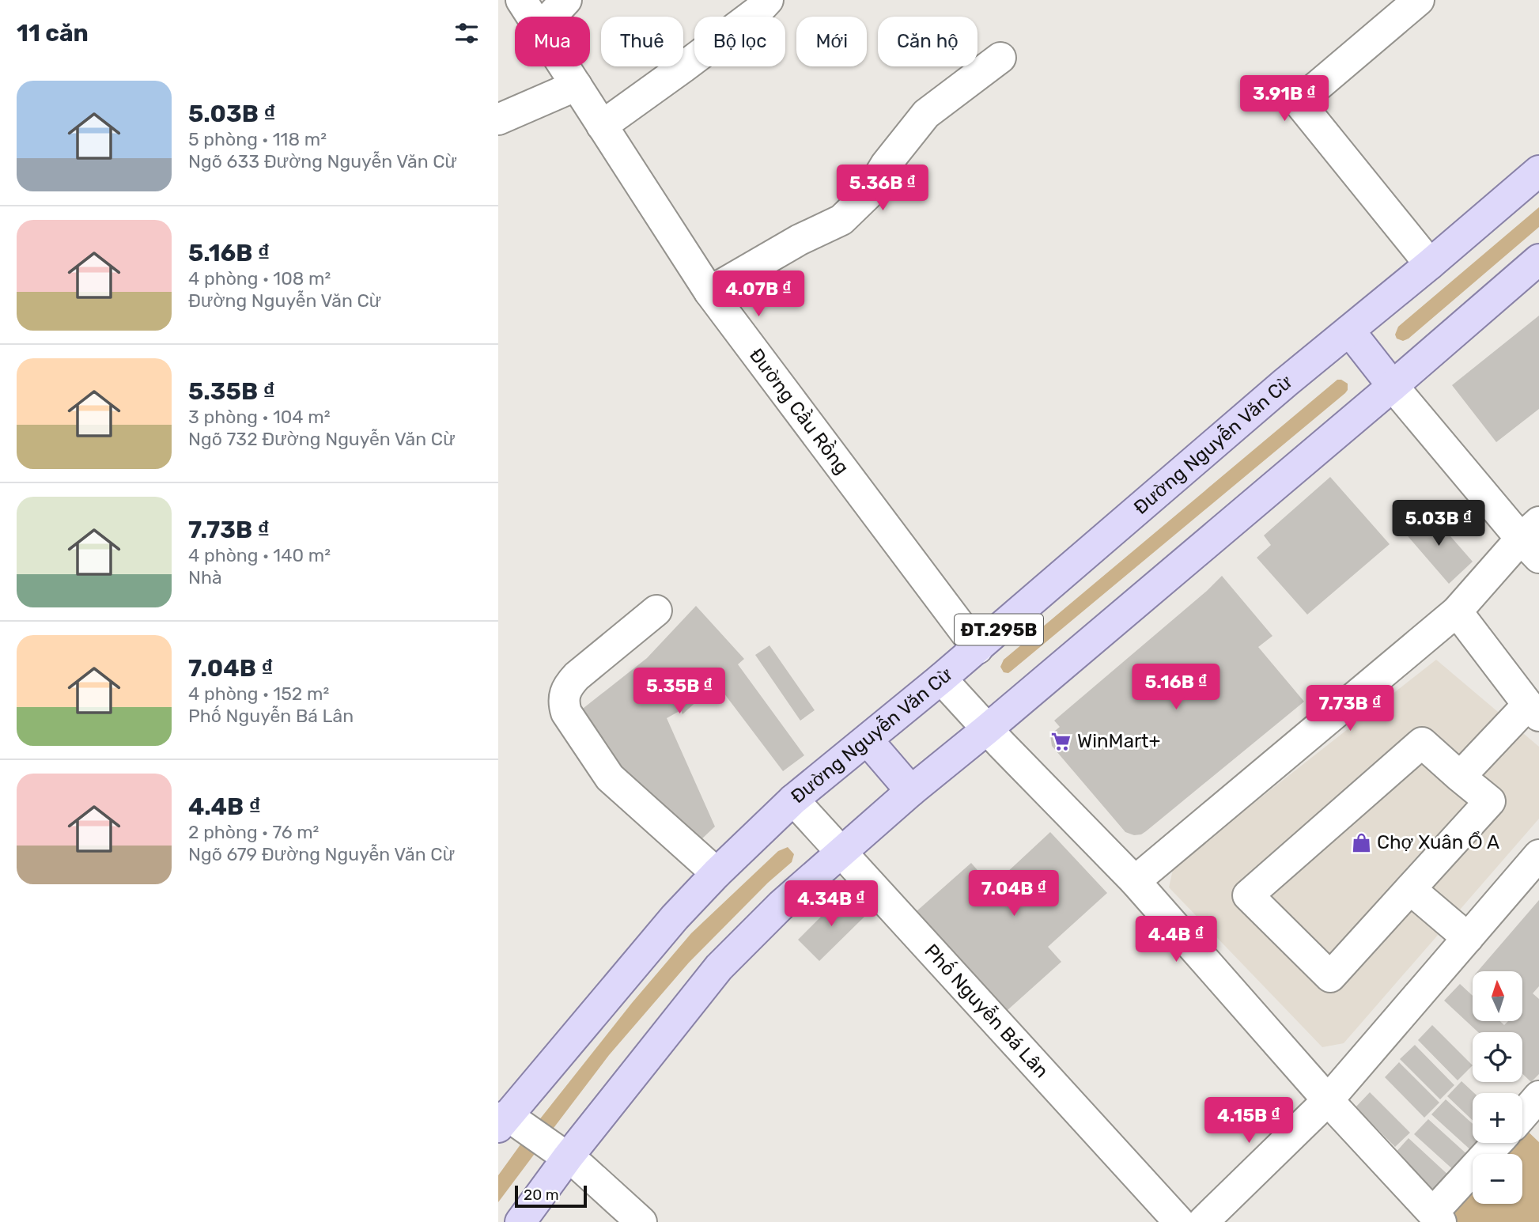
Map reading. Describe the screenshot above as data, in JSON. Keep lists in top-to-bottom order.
{
  "streets": {
    "main road": ["Đường Nguyễn Văn Cừ", "ĐT.295B"],
    "street": ["Đường Cầu Rồng", "Phố Nguyễn Bá Lân"]
  },
  "crossings": [
    ["Đường Cầu Rồng", "Đường Nguyễn Văn Cừ"],
    ["Đường Nguyễn Văn Cừ", "Phố Nguyễn Bá Lân"],
    ["ĐT.295B", "Phố Nguyễn Bá Lân"]
  ],
  "places": {
    "supermarket": ["WinMart+"],
    "shop": ["Chợ Xuân Ổ A"]
  },
  "scale_bar": "20 m",
  "north": "top",
  "page": {
    "heading": "11 căn",
    "chip": [
      "Mua",
      "Thuê",
      "Bộ lọc",
      "Mới",
      "Căn hộ"
    ],
    "list": [
      {
        "name": "5.03B ₫",
        "note": "5 phòng · 118 m² · Ngõ 633 Đường Nguyễn Văn Cừ"
      },
      {
        "name": "5.16B ₫",
        "note": "4 phòng · 108 m² · Đường Nguyễn Văn Cừ"
      },
      {
        "name": "5.35B ₫",
        "note": "3 phòng · 104 m² · Ngõ 732 Đường Nguyễn Văn Cừ"
      },
      {
        "name": "7.73B ₫",
        "note": "4 phòng · 140 m² · Nhà"
      },
      {
        "name": "7.04B ₫",
        "note": "4 phòng · 152 m² · Phố Nguyễn Bá Lân"
      },
      {
        "name": "4.4B ₫",
        "note": "2 phòng · 76 m² · Ngõ 679 Đường Nguyễn Văn Cừ"
      }
    ],
    "price": [
      "3.91B ₫",
      "5.36B ₫",
      "4.07B ₫",
      "5.03B ₫",
      "5.16B ₫",
      "5.35B ₫",
      "7.73B ₫",
      "7.04B ₫",
      "4.34B ₫",
      "4.4B ₫",
      "4.15B ₫"
    ],
    "map_buttons": ["+", "−"],
    "scale": "20 m"
  }
}
